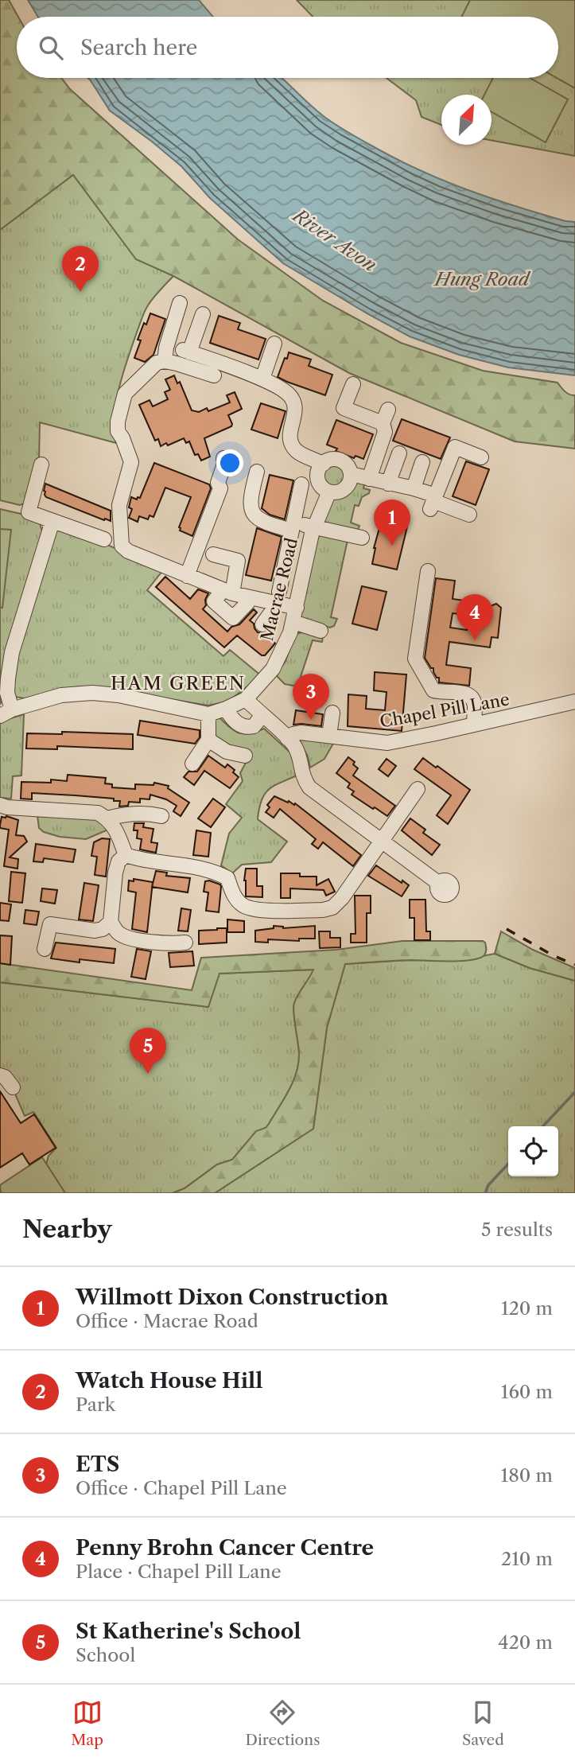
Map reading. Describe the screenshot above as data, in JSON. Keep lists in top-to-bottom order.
{
  "streets": {
    "street": ["Macrae Road", "Chapel Pill Lane"]
  },
  "districts": ["HAM GREEN"],
  "water": ["River Avon", "Hung Road"],
  "north": "top right",
  "page": {
    "search": "Search here",
    "pins": [
      "2",
      "1",
      "4",
      "3",
      "5"
    ],
    "heading": ["Nearby", "5 results"],
    "list": [
      {
        "mark": "1",
        "name": "Willmott Dixon Construction",
        "note": "Office · Macrae Road",
        "value": "120 m"
      },
      {
        "mark": "2",
        "name": "Watch House Hill",
        "note": "Park",
        "value": "160 m"
      },
      {
        "mark": "3",
        "name": "ETS",
        "note": "Office · Chapel Pill Lane",
        "value": "180 m"
      },
      {
        "mark": "4",
        "name": "Penny Brohn Cancer Centre",
        "note": "Place · Chapel Pill Lane",
        "value": "210 m"
      },
      {
        "mark": "5",
        "name": "St Katherine's School",
        "note": "School",
        "value": "420 m"
      }
    ],
    "nav": ["Map", "Directions", "Saved"]
  }
}
